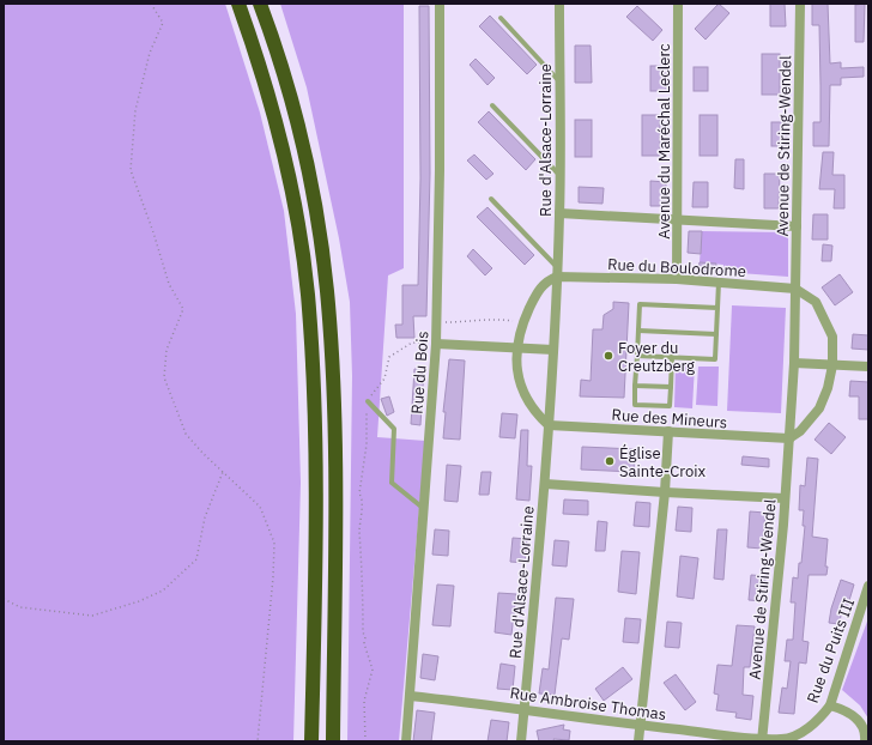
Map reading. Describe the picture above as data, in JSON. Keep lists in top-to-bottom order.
{
  "streets": {
    "street": [
      "Rue d'Alsace-Lorraine",
      "Avenue du Maréchal Leclerc",
      "Avenue de Stiring-Wendel",
      "Rue du Boulodrome",
      "Rue du Bois",
      "Rue des Mineurs",
      "Rue du Puits III",
      "Rue Ambroise Thomas"
    ]
  },
  "crossings": [
    ["Rue d'Alsace-Lorraine", "Rue du Boulodrome"],
    ["Rue d'Alsace-Lorraine", "Rue des Mineurs"],
    ["Rue d'Alsace-Lorraine", "Rue Ambroise Thomas"],
    ["Avenue du Maréchal Leclerc", "Rue du Boulodrome"],
    ["Avenue de Stiring-Wendel", "Rue du Boulodrome"],
    ["Avenue de Stiring-Wendel", "Rue des Mineurs"],
    ["Avenue de Stiring-Wendel", "Rue du Puits III"],
    ["Avenue de Stiring-Wendel", "Rue Ambroise Thomas"],
    ["Rue du Bois", "Rue Ambroise Thomas"],
    ["Rue du Puits III", "Rue Ambroise Thomas"]
  ],
  "places": ["Foyer du Creutzberg", "Église Sainte-Croix"]
}
